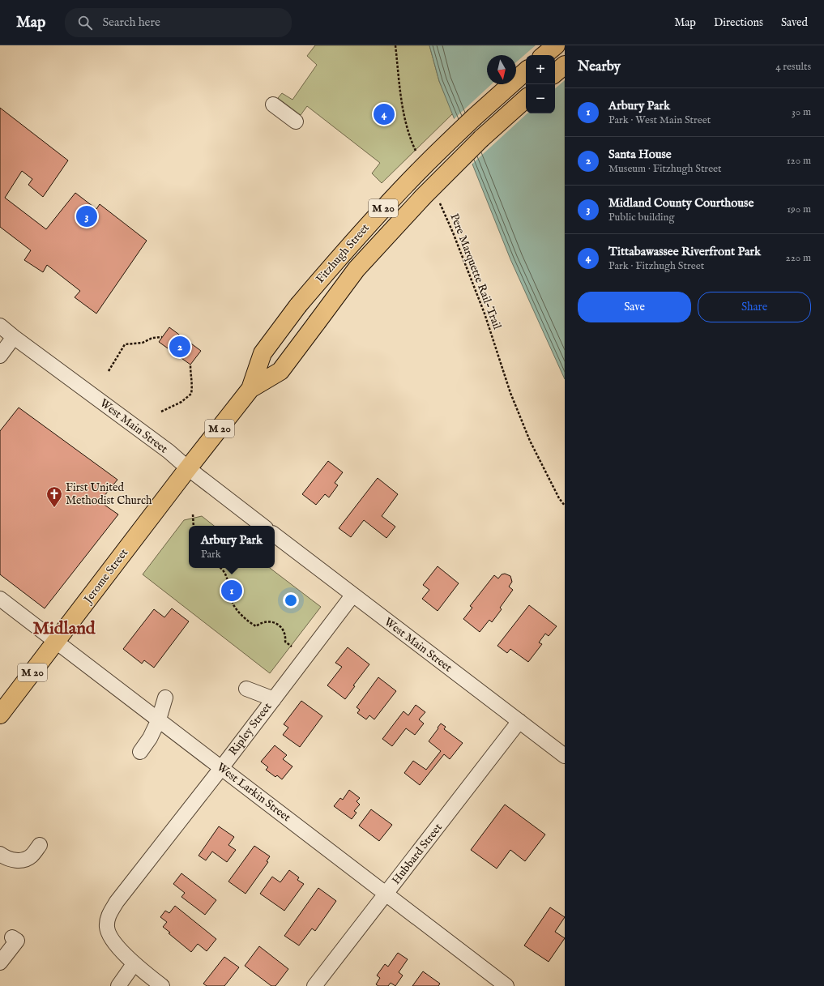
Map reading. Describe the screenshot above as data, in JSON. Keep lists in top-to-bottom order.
{
  "streets": {
    "highway": ["M 20", "Fitzhugh Street", "Jerome Street"],
    "street": [
      "West Main Street",
      "Ripley Street",
      "West Larkin Street",
      "Hubbard Street"
    ],
    "path": ["Pere Marquette Rail-Trail"]
  },
  "crossings": [
    ["Fitzhugh Street", "West Main Street"],
    ["Fitzhugh Street", "Jerome Street"],
    ["West Main Street", "Jerome Street"],
    ["West Main Street", "Ripley Street"],
    ["West Main Street", "Hubbard Street"],
    ["Jerome Street", "West Larkin Street"],
    ["Ripley Street", "West Larkin Street"],
    ["West Larkin Street", "Hubbard Street"]
  ],
  "districts": ["Midland"],
  "places": {
    "church": ["First United Methodist Church"]
  },
  "north": "bottom",
  "page": {
    "header": "Map",
    "search": "Search here",
    "nav": ["Map", "Directions", "Saved"],
    "heading": ["Nearby", "4 results"],
    "map_buttons": ["+", "−"],
    "list": [
      {
        "mark": "1",
        "name": "Arbury Park",
        "note": "Park · West Main Street",
        "value": "30 m"
      },
      {
        "mark": "2",
        "name": "Santa House",
        "note": "Museum · Fitzhugh Street",
        "value": "120 m"
      },
      {
        "mark": "3",
        "name": "Midland County Courthouse",
        "note": "Public building",
        "value": "190 m"
      },
      {
        "mark": "4",
        "name": "Tittabawassee Riverfront Park",
        "note": "Park · Fitzhugh Street",
        "value": "220 m"
      }
    ],
    "pins": [
      "4",
      "3",
      "2",
      "1"
    ],
    "buttons": ["Save", "Share"],
    "popup": ["Arbury Park", "Park"]
  }
}
